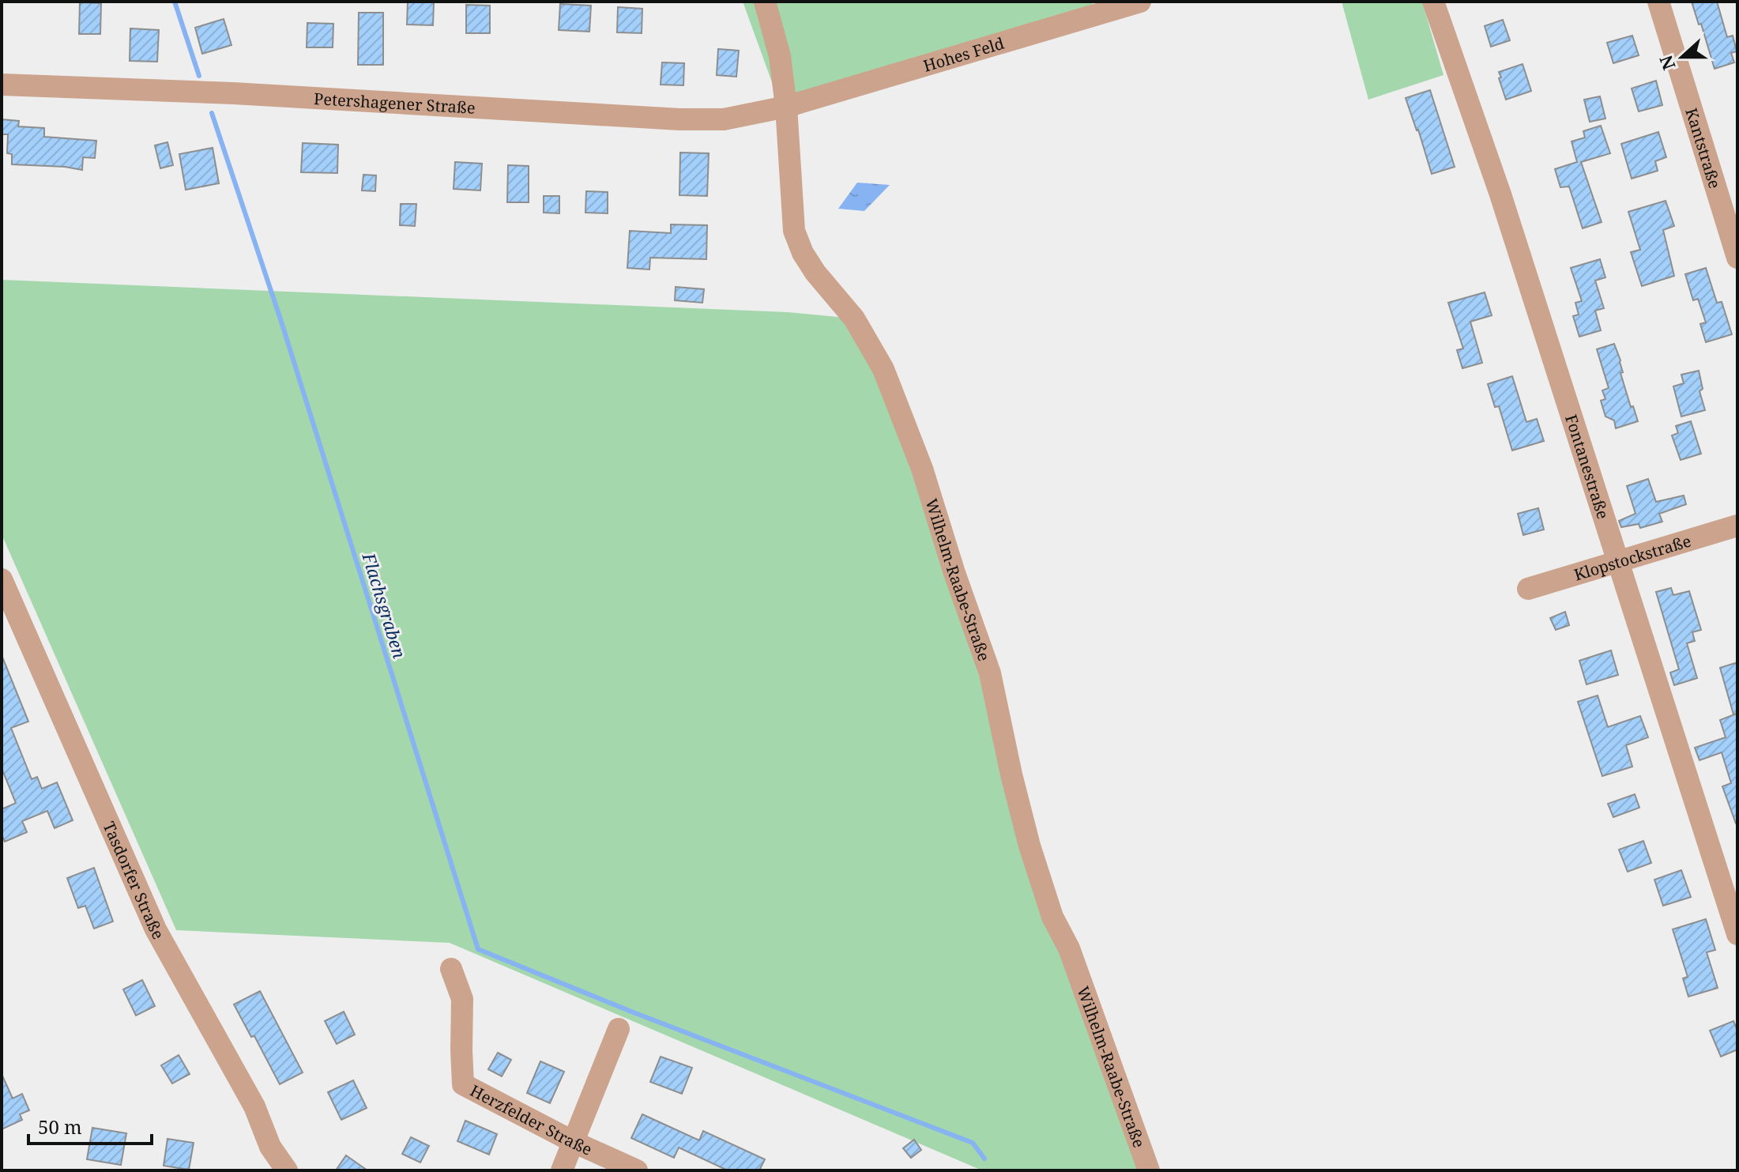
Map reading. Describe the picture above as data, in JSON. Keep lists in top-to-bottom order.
{
  "streets": {
    "street": [
      "Hohes Feld",
      "Petershagener Straße",
      "Kantstraße",
      "Fontanestraße",
      "Klopstockstraße",
      "Wilhelm-Raabe-Straße",
      "Tasdorfer Straße",
      "Herzfelder Straße"
    ]
  },
  "crossings": [
    ["Hohes Feld", "Petershagener Straße"],
    ["Hohes Feld", "Wilhelm-Raabe-Straße"],
    ["Petershagener Straße", "Wilhelm-Raabe-Straße"],
    ["Fontanestraße", "Klopstockstraße"]
  ],
  "water": ["Flachsgraben"],
  "scale_bar": "50 m",
  "north": "left"
}
